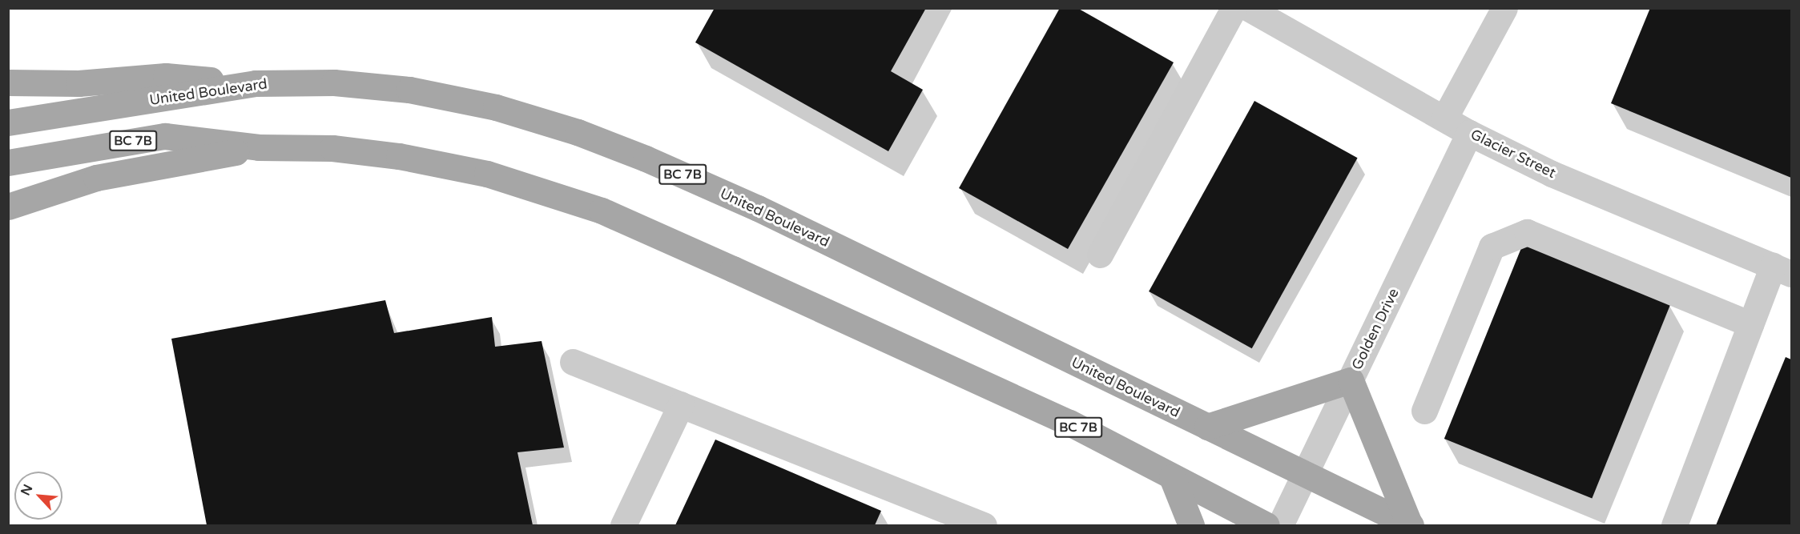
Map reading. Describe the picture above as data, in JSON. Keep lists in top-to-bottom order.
{
  "streets": {
    "main road": ["United Boulevard", "BC 7B"],
    "street": ["Glacier Street", "Golden Drive"]
  },
  "crossings": [
    ["United Boulevard", "Golden Drive"],
    ["Glacier Street", "Golden Drive"]
  ],
  "north": "top left"
}
